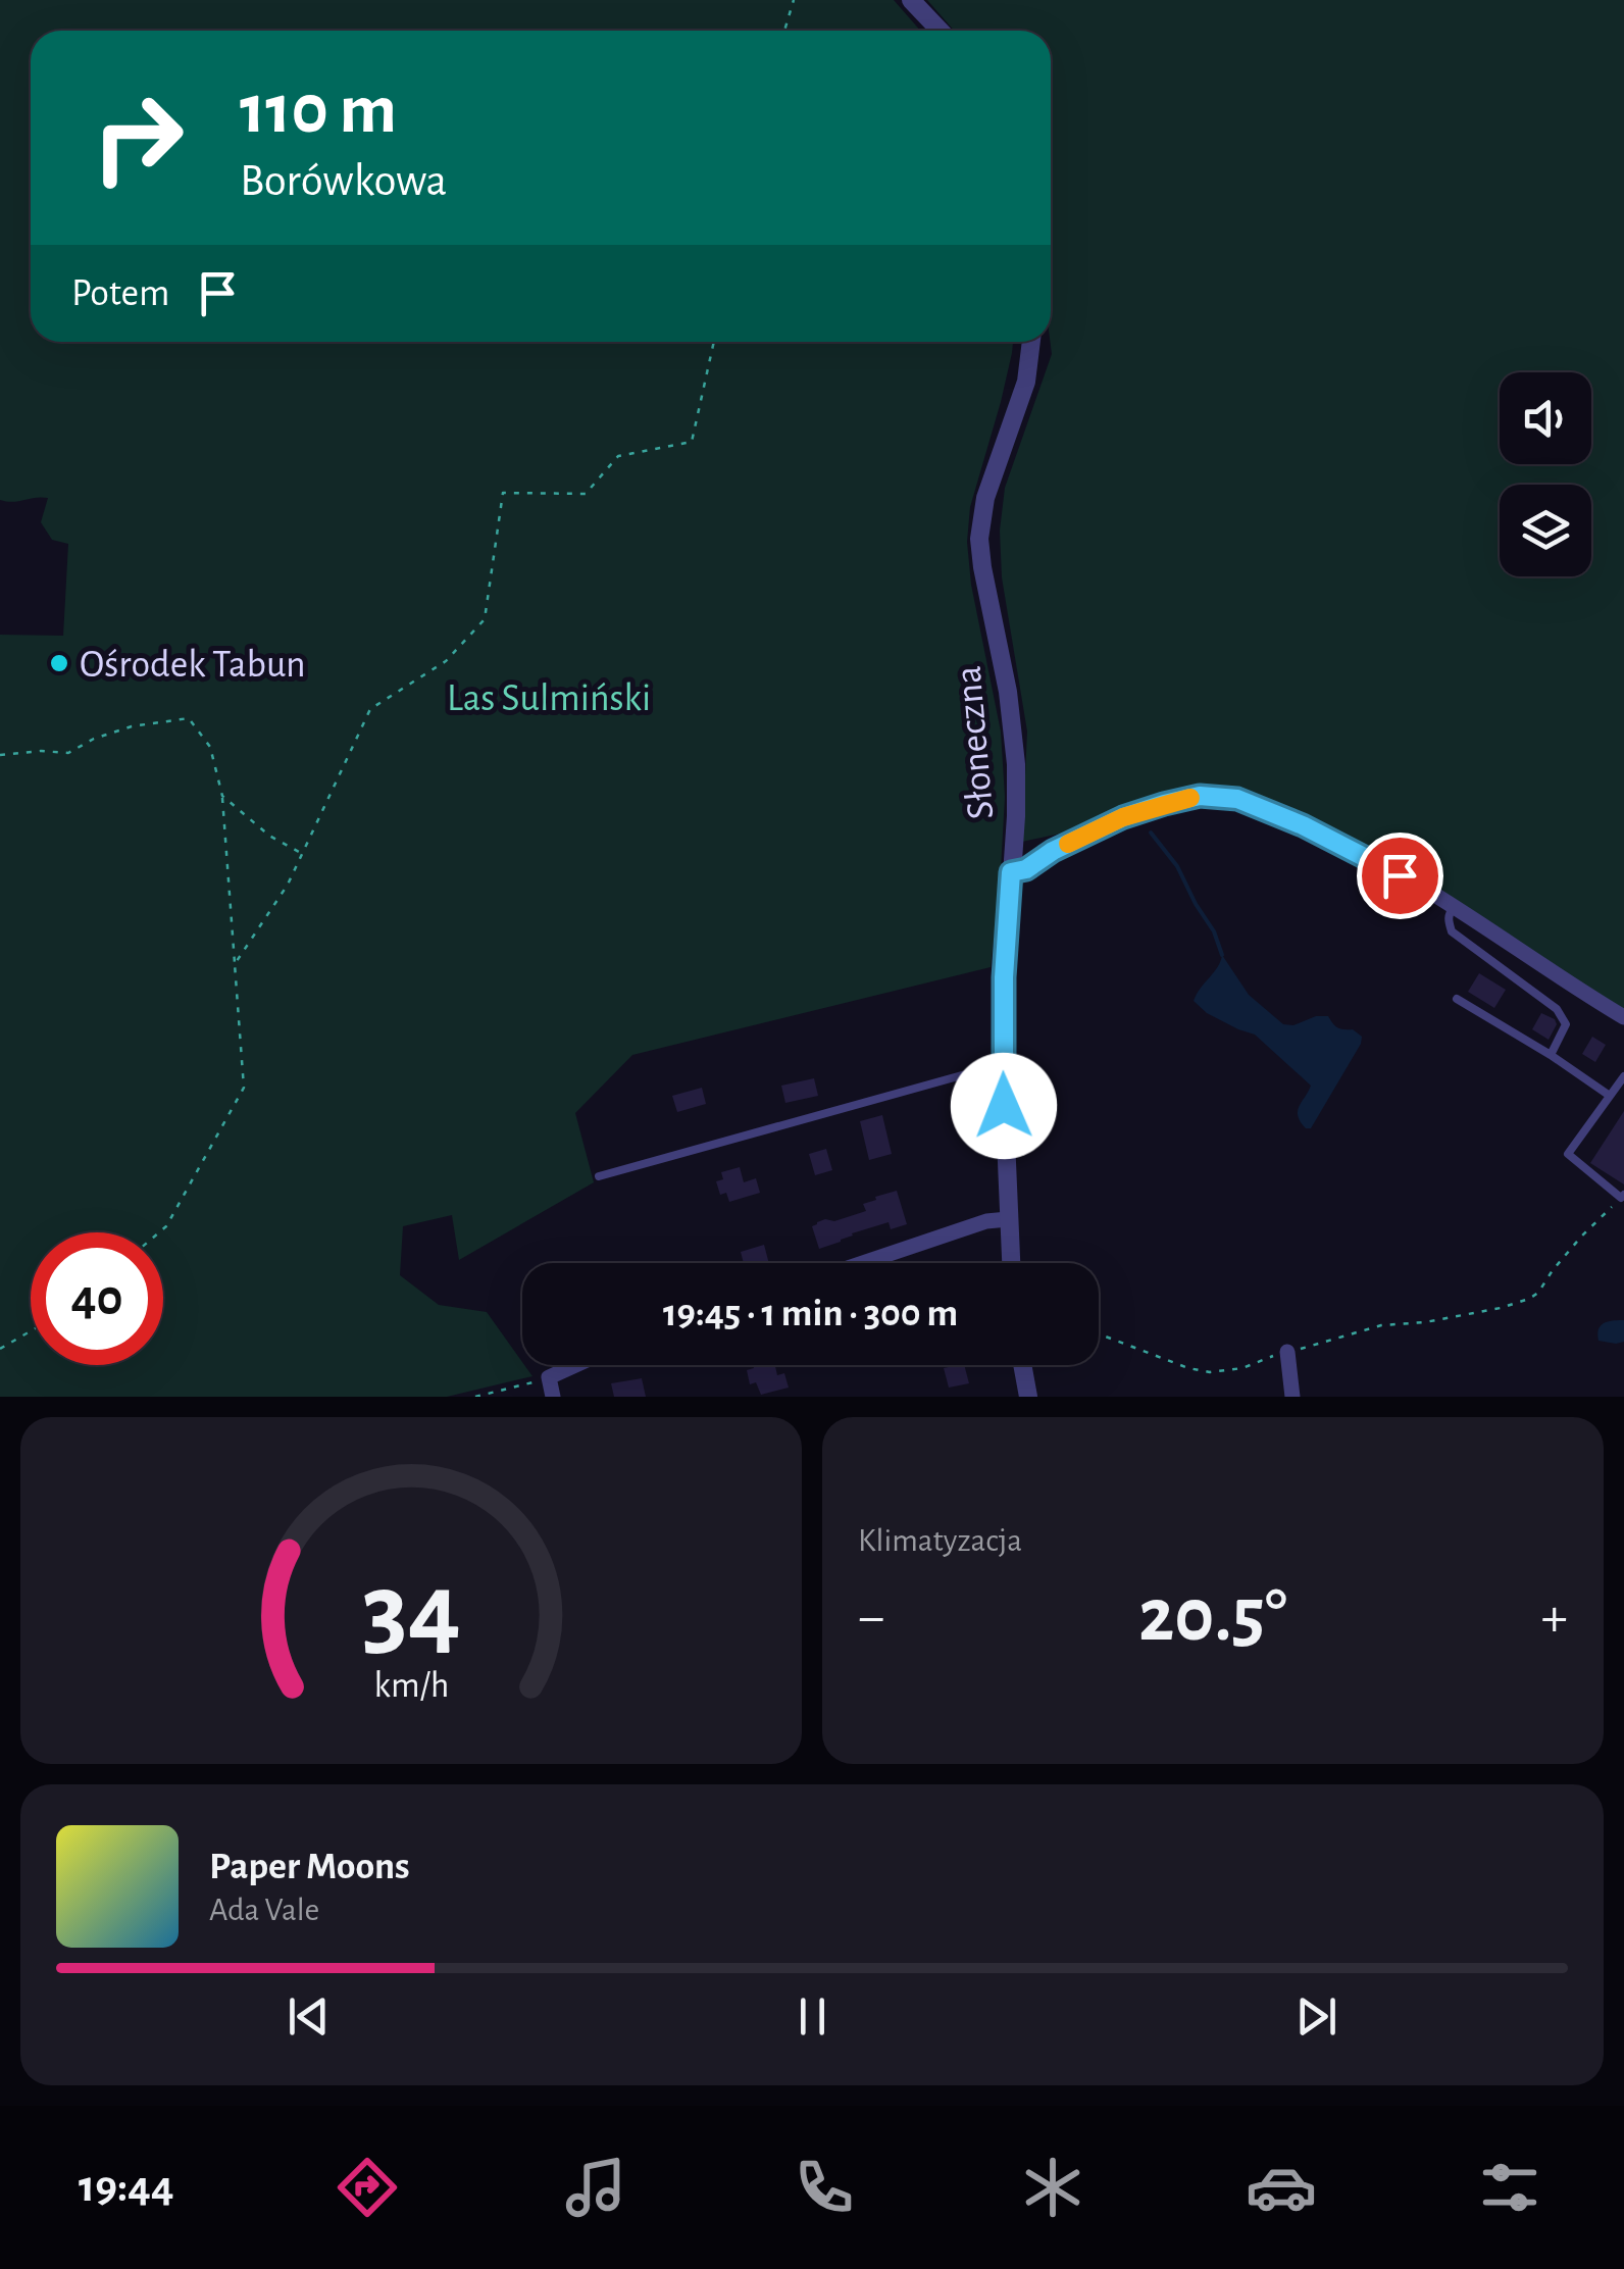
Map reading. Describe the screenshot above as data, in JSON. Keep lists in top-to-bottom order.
{
  "streets": {
    "street": ["Słoneczna"]
  },
  "parks": ["Las Sulmiński"],
  "places": ["Ośrodek Tabun"],
  "page": {
    "turn": ["110 m", "Borówkowa"],
    "then": "Potem",
    "limit": "40",
    "trip": "19:45 · 1 min · 300 m",
    "tile": "Klimatyzacja",
    "heat": ["−", "20.5°", "+"],
    "song": ["Paper Moons", "Ada Vale"],
    "tabs": "19:44",
    "gauge": ["34", "km/h"]
  }
}
